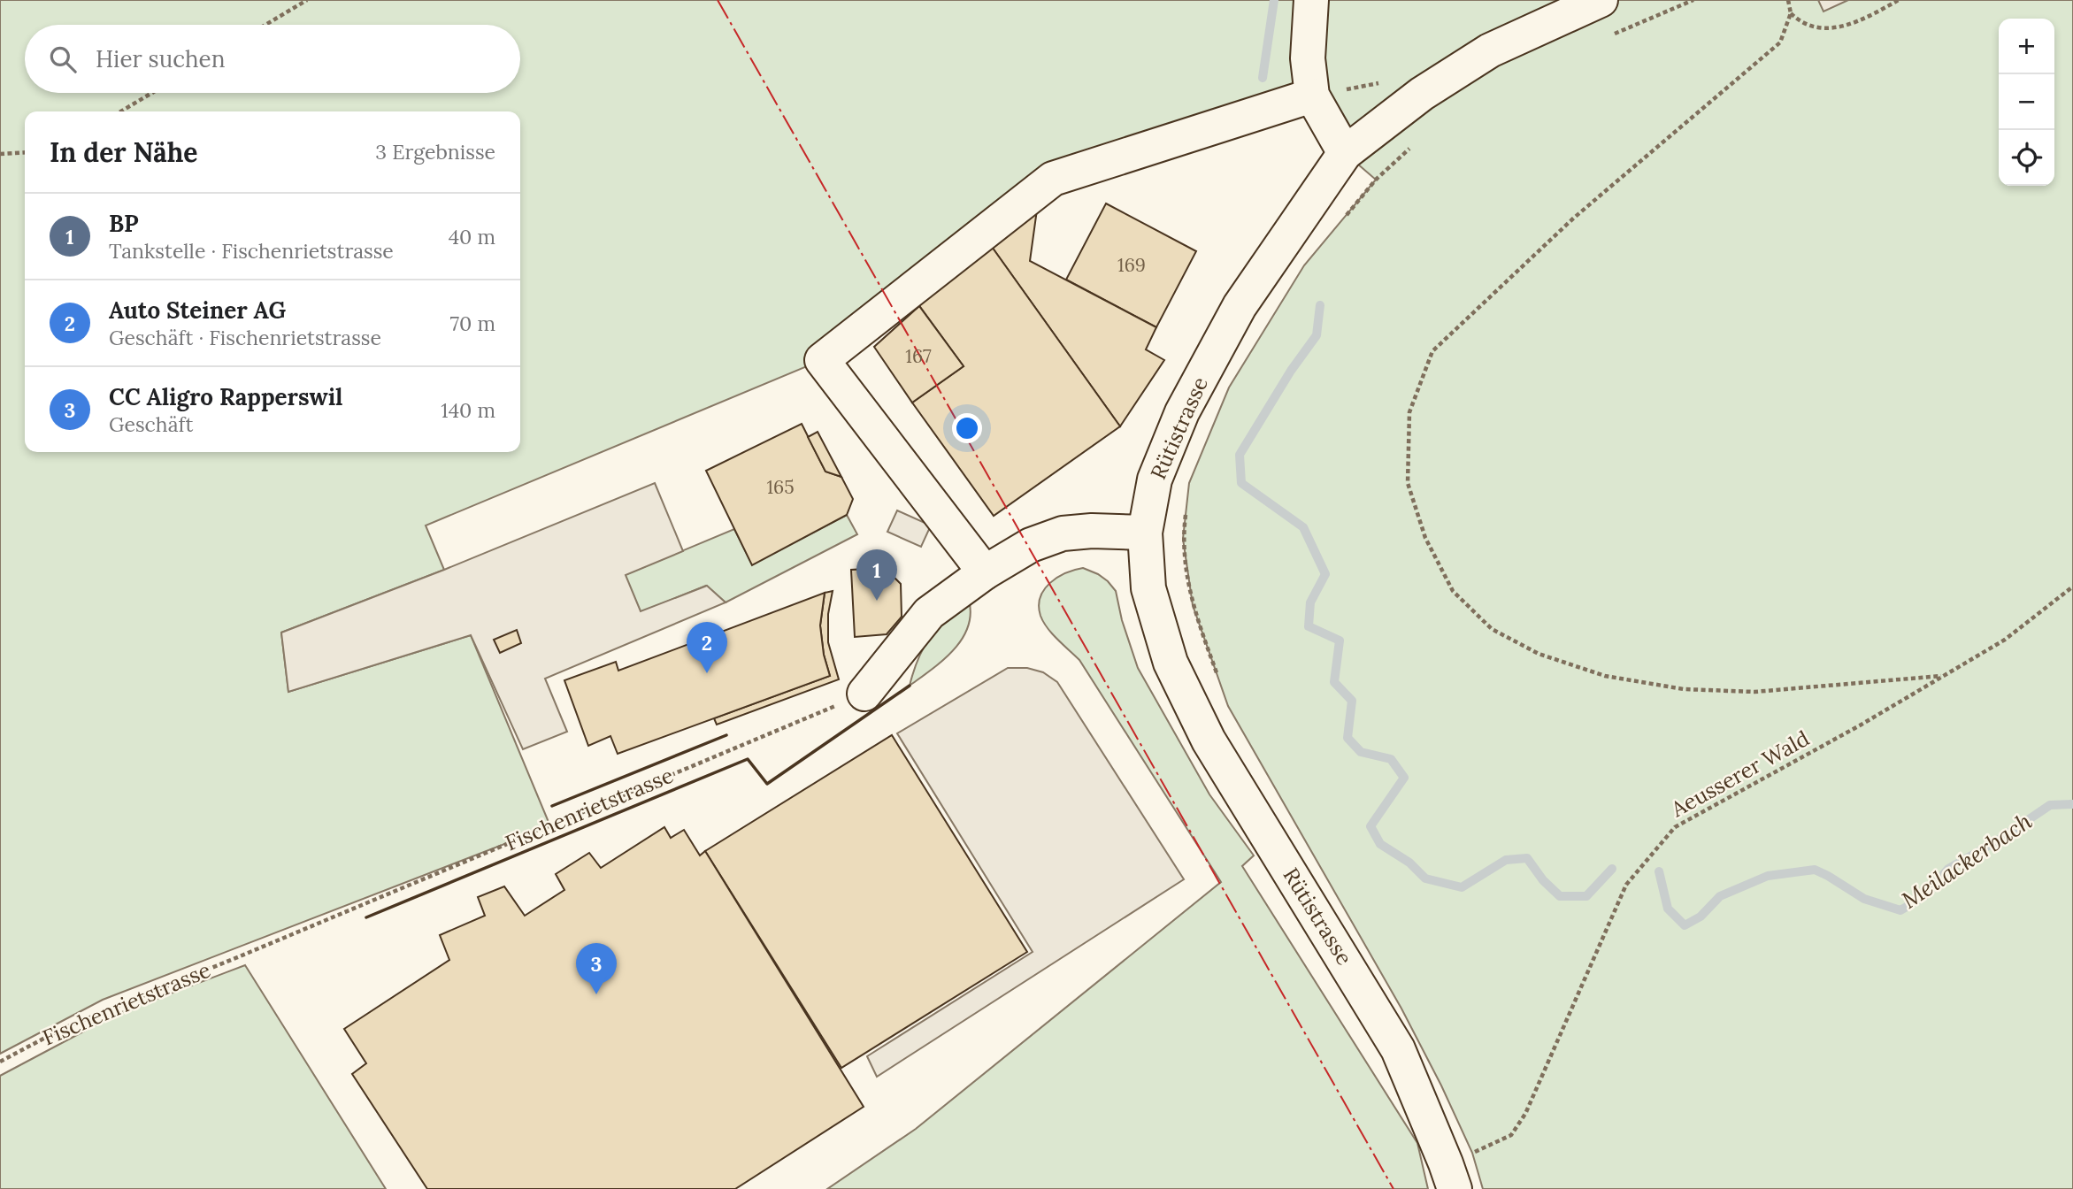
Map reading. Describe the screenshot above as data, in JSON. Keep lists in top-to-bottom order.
{
  "streets": {
    "main road": ["Rütistrasse"],
    "path": ["Aeusserer Wald", "Fischenrietstrasse"]
  },
  "water": ["Meilackerbach"],
  "house_numbers": ["169", "167", "165"],
  "page": {
    "map_buttons": ["+", "−"],
    "search": "Hier suchen",
    "heading": ["In der Nähe", "3 Ergebnisse"],
    "list": [
      {
        "mark": "1",
        "name": "BP",
        "note": "Tankstelle · Fischenrietstrasse",
        "value": "40 m"
      },
      {
        "mark": "2",
        "name": "Auto Steiner AG",
        "note": "Geschäft · Fischenrietstrasse",
        "value": "70 m"
      },
      {
        "mark": "3",
        "name": "CC Aligro Rapperswil",
        "note": "Geschäft",
        "value": "140 m"
      }
    ],
    "pins": ["1", "2", "3"]
  }
}
